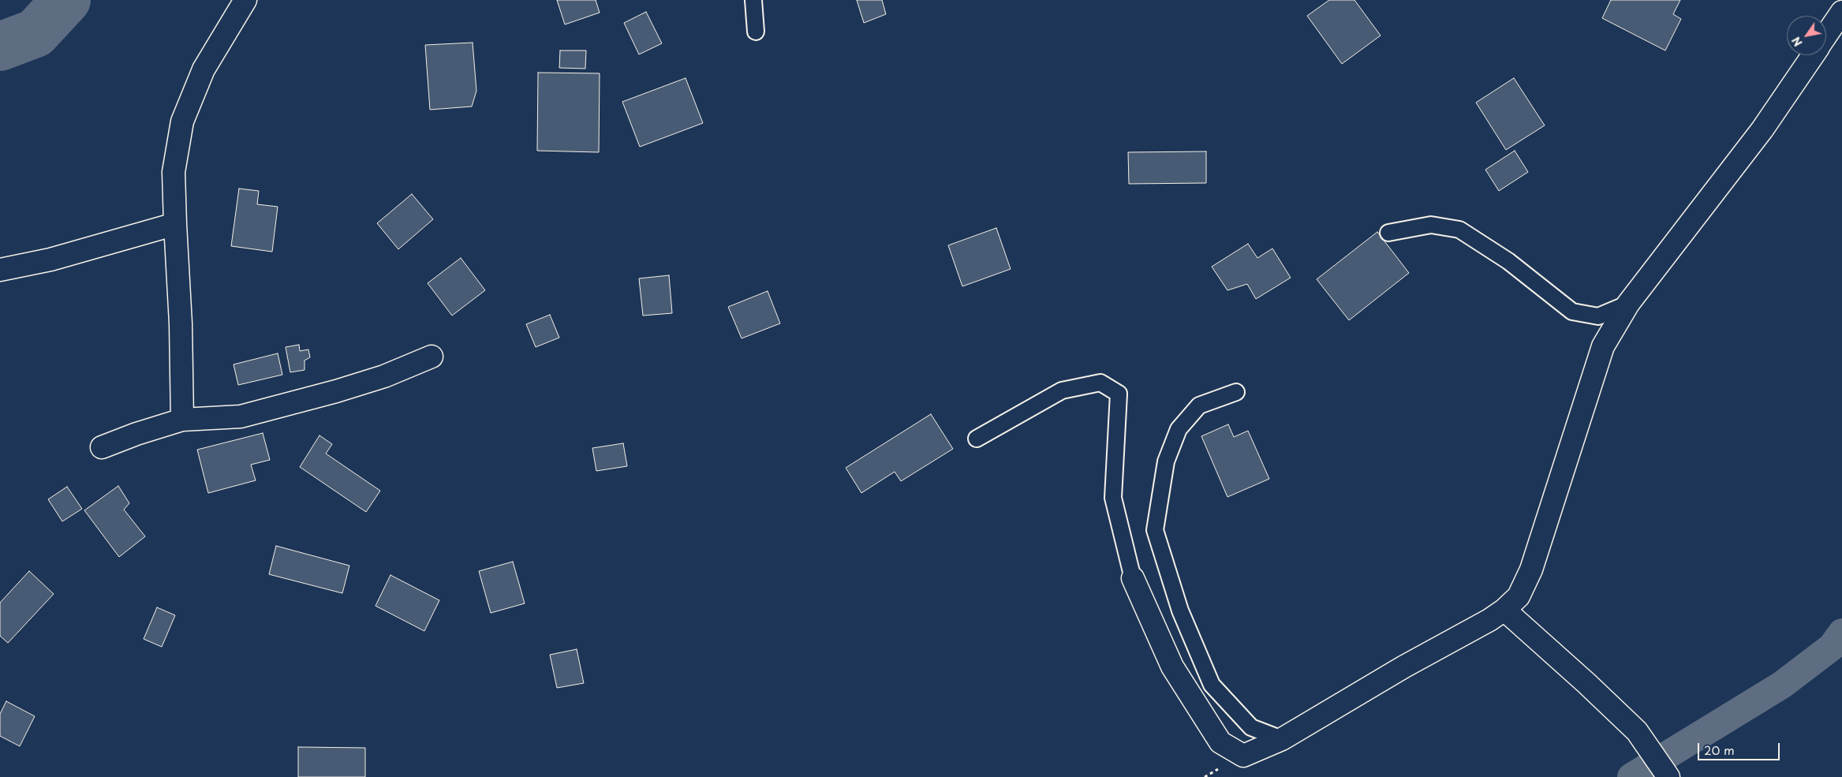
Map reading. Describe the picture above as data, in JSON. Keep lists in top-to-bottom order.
{
  "scale_bar": "20 m",
  "north": "bottom left"
}
